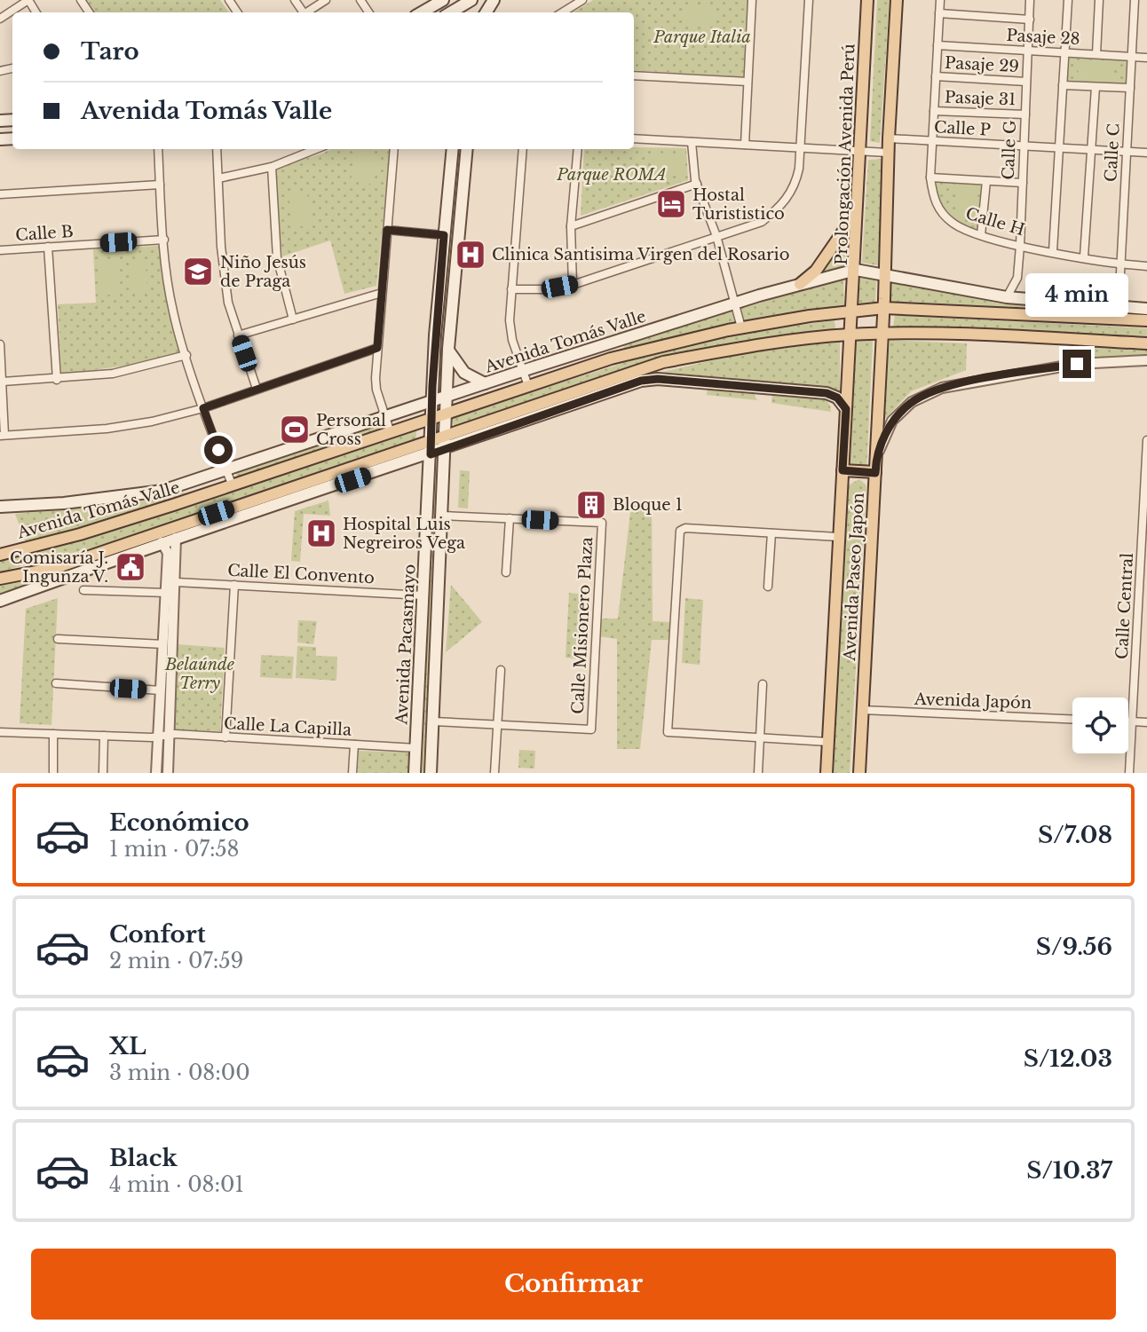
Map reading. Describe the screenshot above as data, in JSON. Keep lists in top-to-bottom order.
{
  "streets": {
    "main road": [
      "Prolongación Avenida Perú",
      "Avenida Tomás Valle",
      "Avenida Paseo Japón",
      "Avenida Pacasmayo"
    ],
    "street": [
      "Pasaje 28",
      "Pasaje 29",
      "Pasaje 31",
      "Calle P",
      "Calle G",
      "Calle C",
      "Calle H",
      "Calle B",
      "Calle El Convento",
      "Calle Central",
      "Calle Misionero Plaza",
      "Avenida Japón",
      "Calle La Capilla"
    ]
  },
  "crossings": [
    ["Pasaje 28", "Calle G"],
    ["Pasaje 28", "Calle C"],
    ["Pasaje 28", "Calle H"],
    ["Pasaje 29", "Calle G"],
    ["Pasaje 29", "Calle H"],
    ["Pasaje 31", "Calle G"],
    ["Pasaje 31", "Calle H"],
    ["Calle P", "Calle G"],
    ["Calle P", "Calle C"],
    ["Calle P", "Calle H"],
    ["Calle G", "Calle H"],
    ["Calle G", "Avenida Tomás Valle"],
    ["Calle C", "Calle H"],
    ["Calle C", "Avenida Tomás Valle"],
    ["Prolongación Avenida Perú", "Avenida Tomás Valle"],
    ["Prolongación Avenida Perú", "Avenida Paseo Japón"],
    ["Avenida Tomás Valle", "Avenida Paseo Japón"],
    ["Avenida Tomás Valle", "Avenida Pacasmayo"],
    ["Calle El Convento", "Avenida Pacasmayo"],
    ["Avenida Paseo Japón", "Avenida Japón"],
    ["Avenida Pacasmayo", "Calle La Capilla"]
  ],
  "parks": ["Parque Italia", "Parque ROMA", "Belaúnde Terry"],
  "places": {
    "hotel": ["Hostal Turististico"],
    "hospital": ["Clinica Santisima Virgen del Rosario", "Hospital Luis Negreiros Vega"],
    "school or university": ["Niño Jesús de Praga"],
    "sports": ["Personal Cross"],
    "building": ["Bloque 1"],
    "public building": ["Comisaría J. Ingunza V."]
  },
  "page": {
    "banner": ["Taro", "Avenida Tomás Valle"],
    "bubble": "4 min",
    "list": [
      {
        "name": "Económico",
        "note": "1 min · 07:58",
        "value": "S/7.08"
      },
      {
        "name": "Confort",
        "note": "2 min · 07:59",
        "value": "S/9.56"
      },
      {
        "name": "XL",
        "note": "3 min · 08:00",
        "value": "S/12.03"
      },
      {
        "name": "Black",
        "note": "4 min · 08:01",
        "value": "S/10.37"
      }
    ],
    "buttons": "Confirmar"
  }
}
